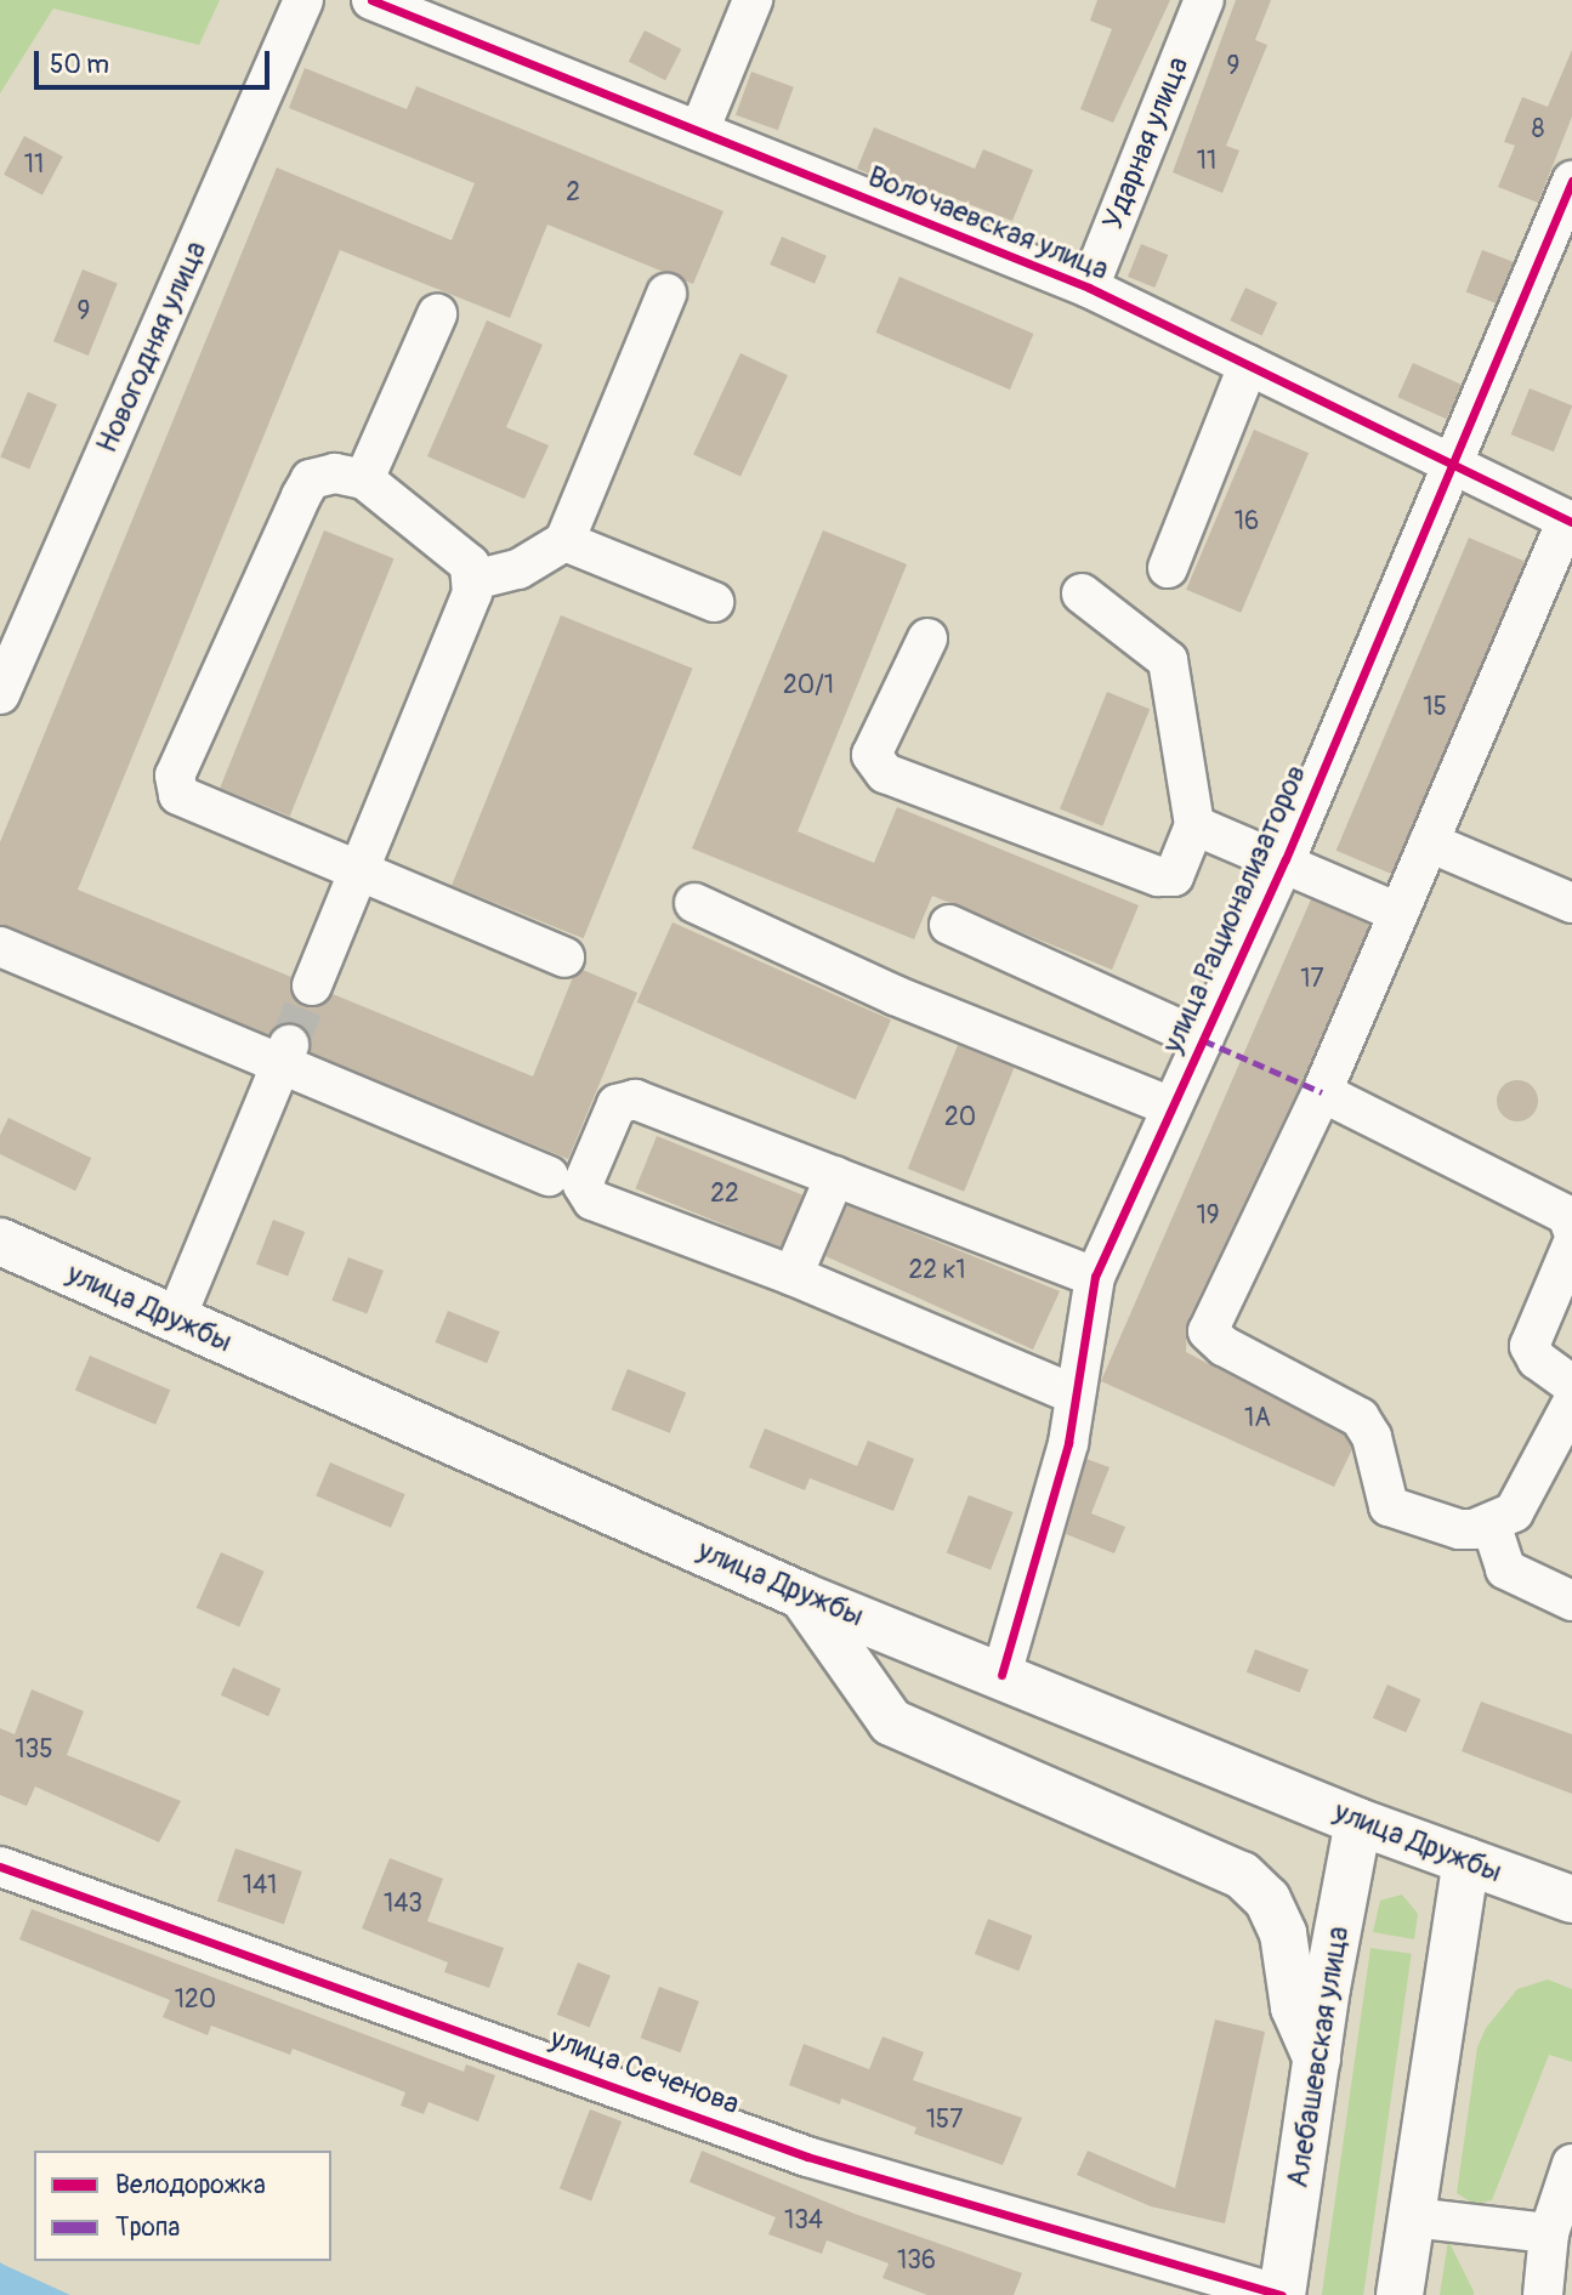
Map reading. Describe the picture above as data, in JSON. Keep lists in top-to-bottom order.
{
  "streets": {
    "main road": ["улица Дружбы", "Алебашевская улица"],
    "street": [
      "Ударная улица",
      "Волочаевская улица",
      "Новогодняя улица",
      "улица Рационализаторов",
      "улица Сеченова"
    ]
  },
  "crossings": [
    ["Ударная улица", "Волочаевская улица"],
    ["Волочаевская улица", "улица Рационализаторов"],
    ["улица Рационализаторов", "улица Дружбы"],
    ["улица Дружбы", "Алебашевская улица"],
    ["Алебашевская улица", "улица Сеченова"]
  ],
  "house_numbers": [
    "9",
    "8",
    "11",
    "11",
    "2",
    "9",
    "16",
    "20/1",
    "15",
    "17",
    "20",
    "22",
    "19",
    "22 к1",
    "1А",
    "135",
    "141",
    "143",
    "120",
    "157",
    "134",
    "136"
  ],
  "legend": ["Велодорожка", "Тропа"],
  "scale_bar": "50 m"
}
